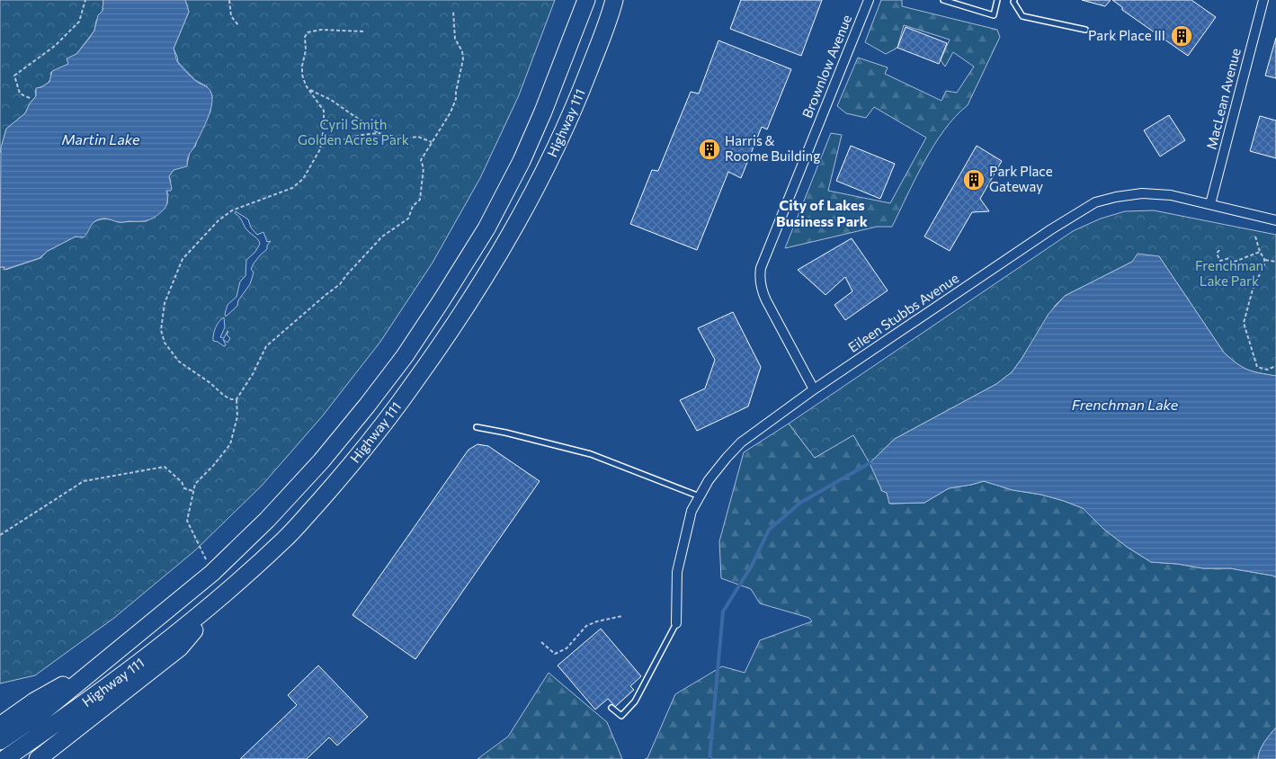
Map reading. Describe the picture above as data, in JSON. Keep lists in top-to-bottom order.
{
  "streets": {
    "highway": ["Highway 111"],
    "street": ["Brownlow Avenue", "MacLean Avenue", "Eileen Stubbs Avenue"]
  },
  "crossings": [
    ["Brownlow Avenue", "Eileen Stubbs Avenue"],
    ["MacLean Avenue", "Eileen Stubbs Avenue"]
  ],
  "districts": ["City of Lakes Business Park"],
  "water": ["Martin Lake", "Frenchman Lake"],
  "parks": ["Cyril Smith Golden Acres Park", "Frenchman Lake Park"],
  "places": {
    "building": ["Park Place III", "Harris & Roome Building", "Park Place Gateway"]
  }
}
